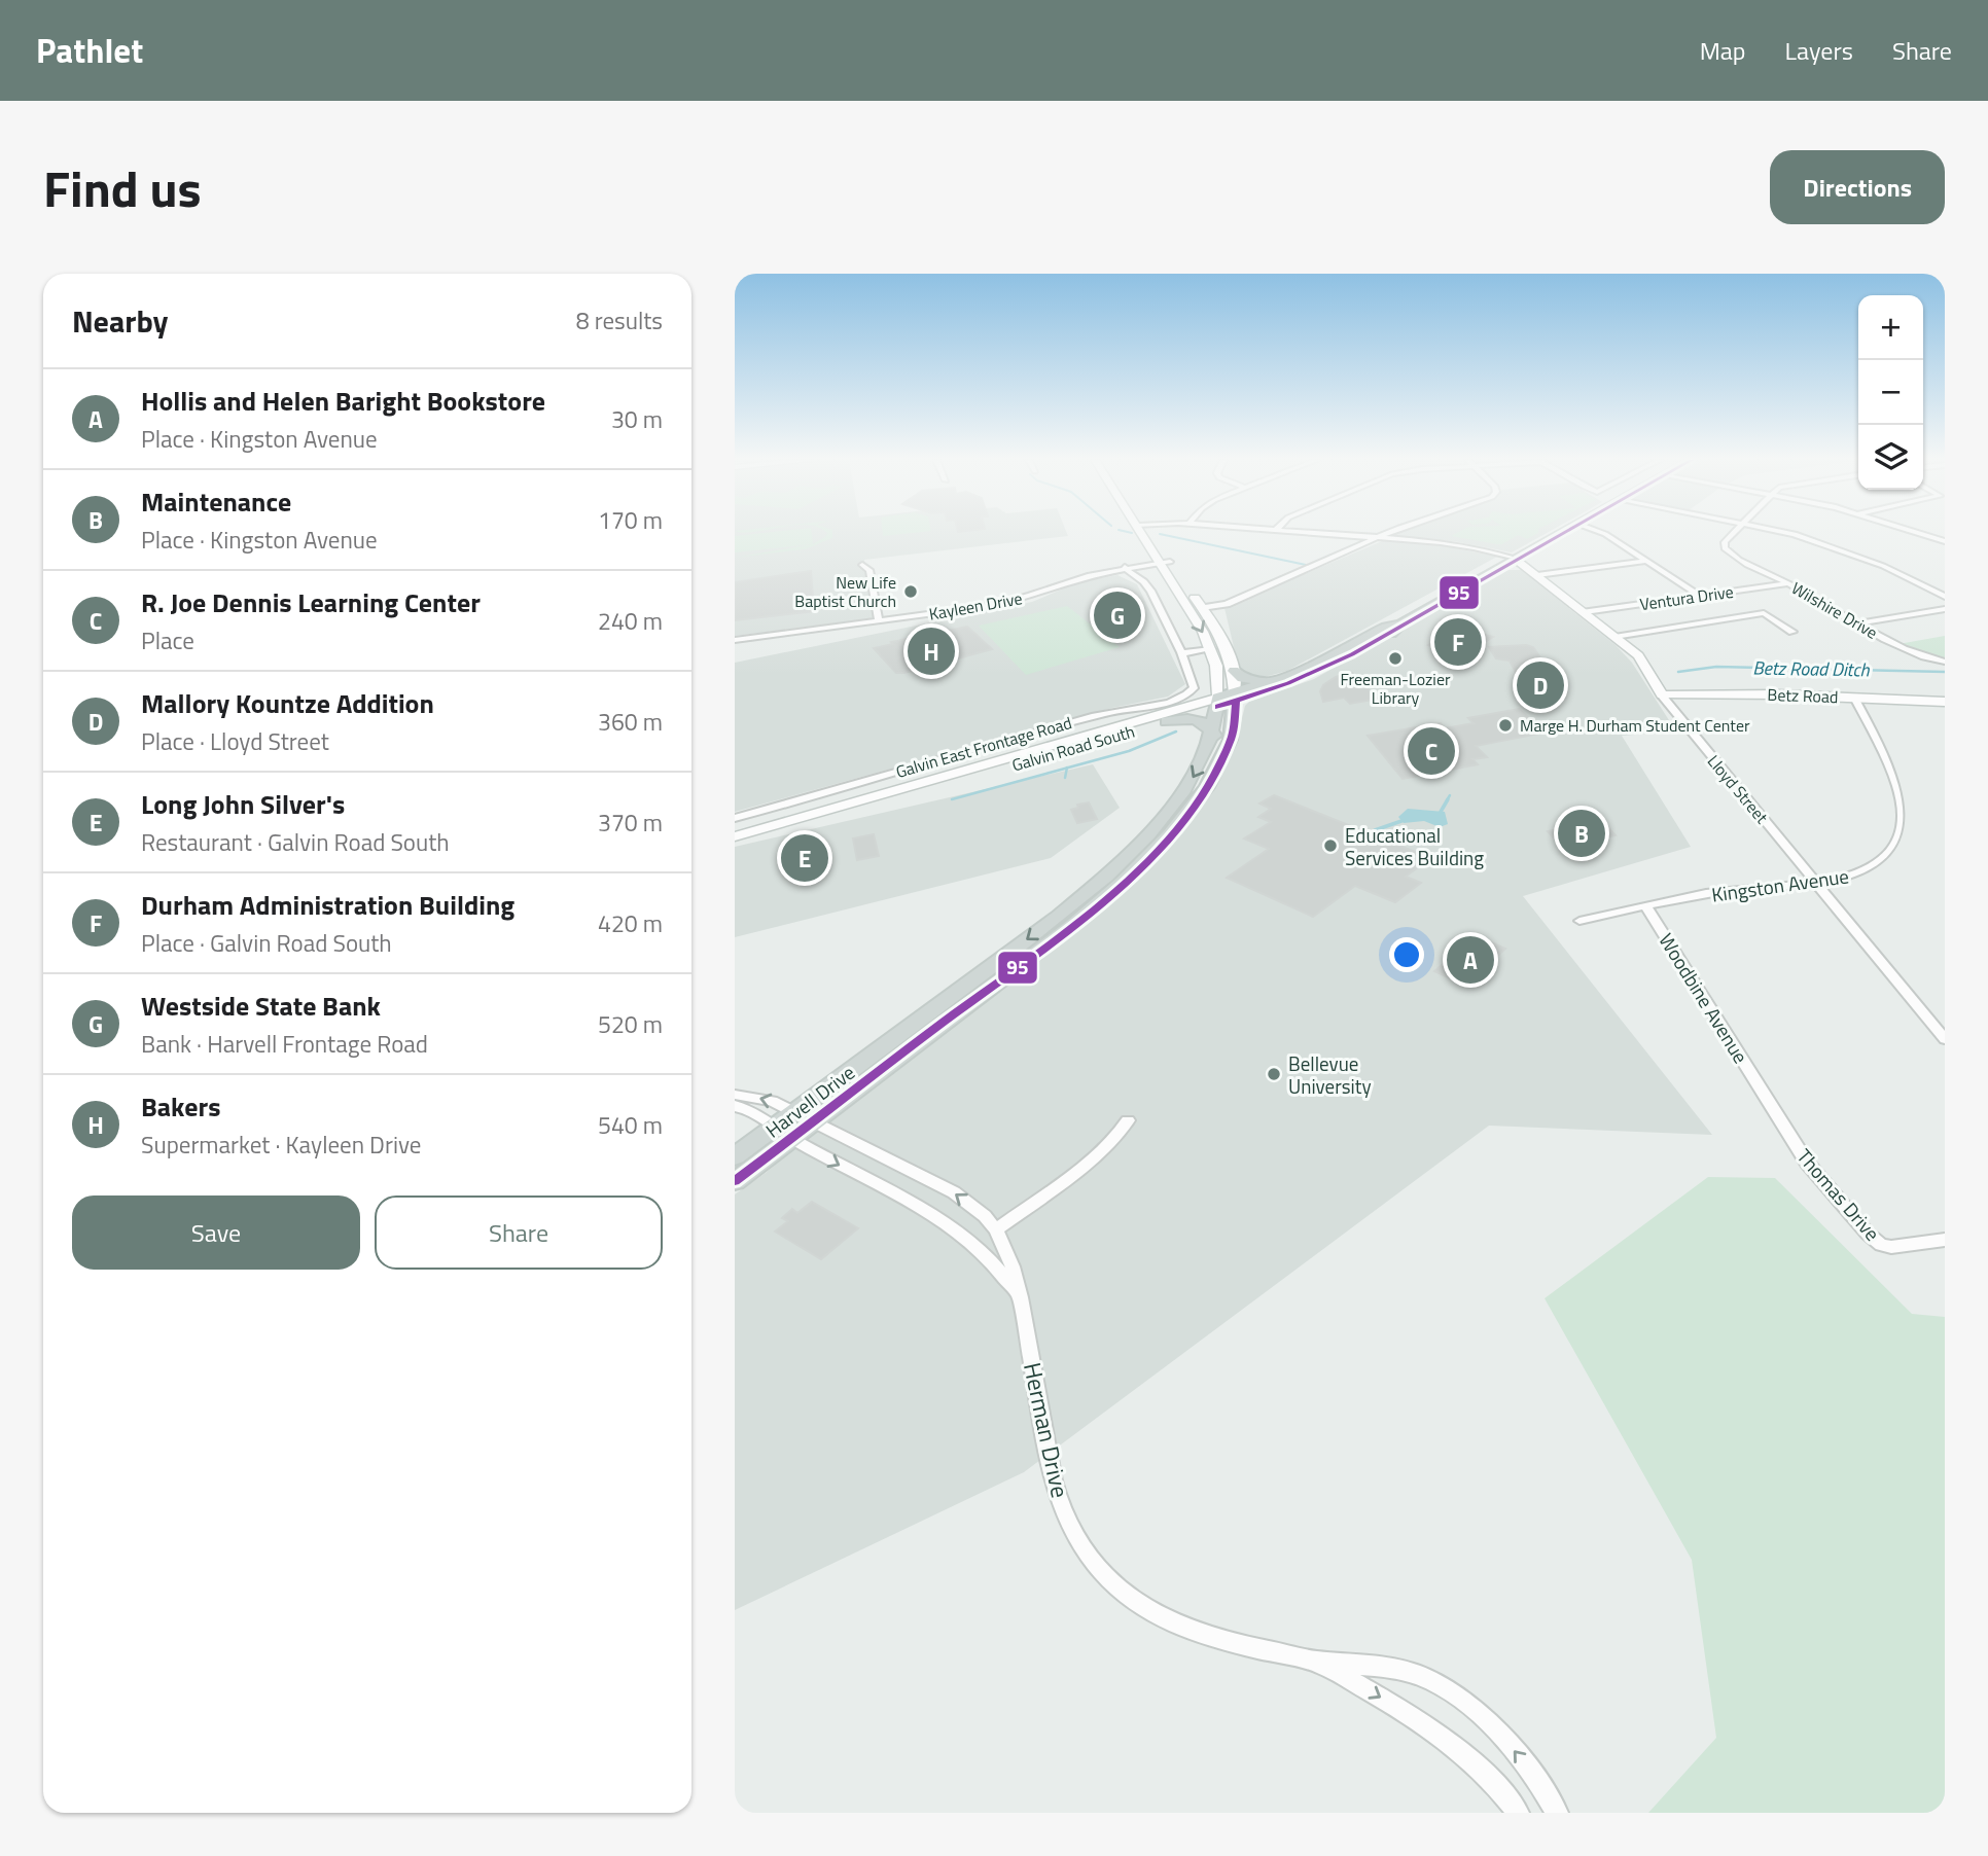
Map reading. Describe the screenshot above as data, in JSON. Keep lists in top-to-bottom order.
{
  "streets": {
    "main road": [
      "Betz Road",
      "Galvin Road South",
      "Lloyd Street",
      "Harvell Drive"
    ],
    "street": [
      "Ventura Drive",
      "Kayleen Drive",
      "Wilshire Drive",
      "Galvin East Frontage Road",
      "Kingston Avenue",
      "Woodbine Avenue",
      "Thomas Drive",
      "Herman Drive"
    ]
  },
  "crossings": [
    ["Ventura Drive", "Wilshire Drive"],
    ["Ventura Drive", "Lloyd Street"],
    ["Kayleen Drive", "Harvell Drive"],
    ["Betz Road", "Lloyd Street"],
    ["Betz Road", "Kingston Avenue"],
    ["Galvin Road South", "Lloyd Street"],
    ["Galvin Road South", "Harvell Drive"],
    ["Lloyd Street", "Kingston Avenue"],
    ["Kingston Avenue", "Woodbine Avenue"],
    ["Woodbine Avenue", "Thomas Drive"],
    ["Harvell Drive", "Herman Drive"]
  ],
  "water": ["Betz Road Ditch"],
  "places": [
    "New Life Baptist Church",
    "Freeman-Lozier Library",
    "Marge H. Durham Student Center",
    "Educational Services Building",
    "Bellevue University"
  ],
  "lines": ["transit line 95"],
  "page": {
    "header": "Pathlet",
    "nav": ["Map", "Layers", "Share"],
    "title": "Find us",
    "buttons": [
      "Directions",
      ["Save", "Share"]
    ],
    "heading": ["Nearby", "8 results"],
    "map_buttons": ["+", "−"],
    "list": [
      {
        "mark": "A",
        "name": "Hollis and Helen Baright Bookstore",
        "note": "Place · Kingston Avenue",
        "value": "30 m"
      },
      {
        "mark": "B",
        "name": "Maintenance",
        "note": "Place · Kingston Avenue",
        "value": "170 m"
      },
      {
        "mark": "C",
        "name": "R. Joe Dennis Learning Center",
        "note": "Place",
        "value": "240 m"
      },
      {
        "mark": "D",
        "name": "Mallory Kountze Addition",
        "note": "Place · Lloyd Street",
        "value": "360 m"
      },
      {
        "mark": "E",
        "name": "Long John Silver's",
        "note": "Restaurant · Galvin Road South",
        "value": "370 m"
      },
      {
        "mark": "F",
        "name": "Durham Administration Building",
        "note": "Place · Galvin Road South",
        "value": "420 m"
      },
      {
        "mark": "G",
        "name": "Westside State Bank",
        "note": "Bank · Harvell Frontage Road",
        "value": "520 m"
      },
      {
        "mark": "H",
        "name": "Bakers",
        "note": "Supermarket · Kayleen Drive",
        "value": "540 m"
      }
    ],
    "pins": [
      "G",
      "F",
      "H",
      "D",
      "C",
      "B",
      "E",
      "A"
    ]
  }
}
